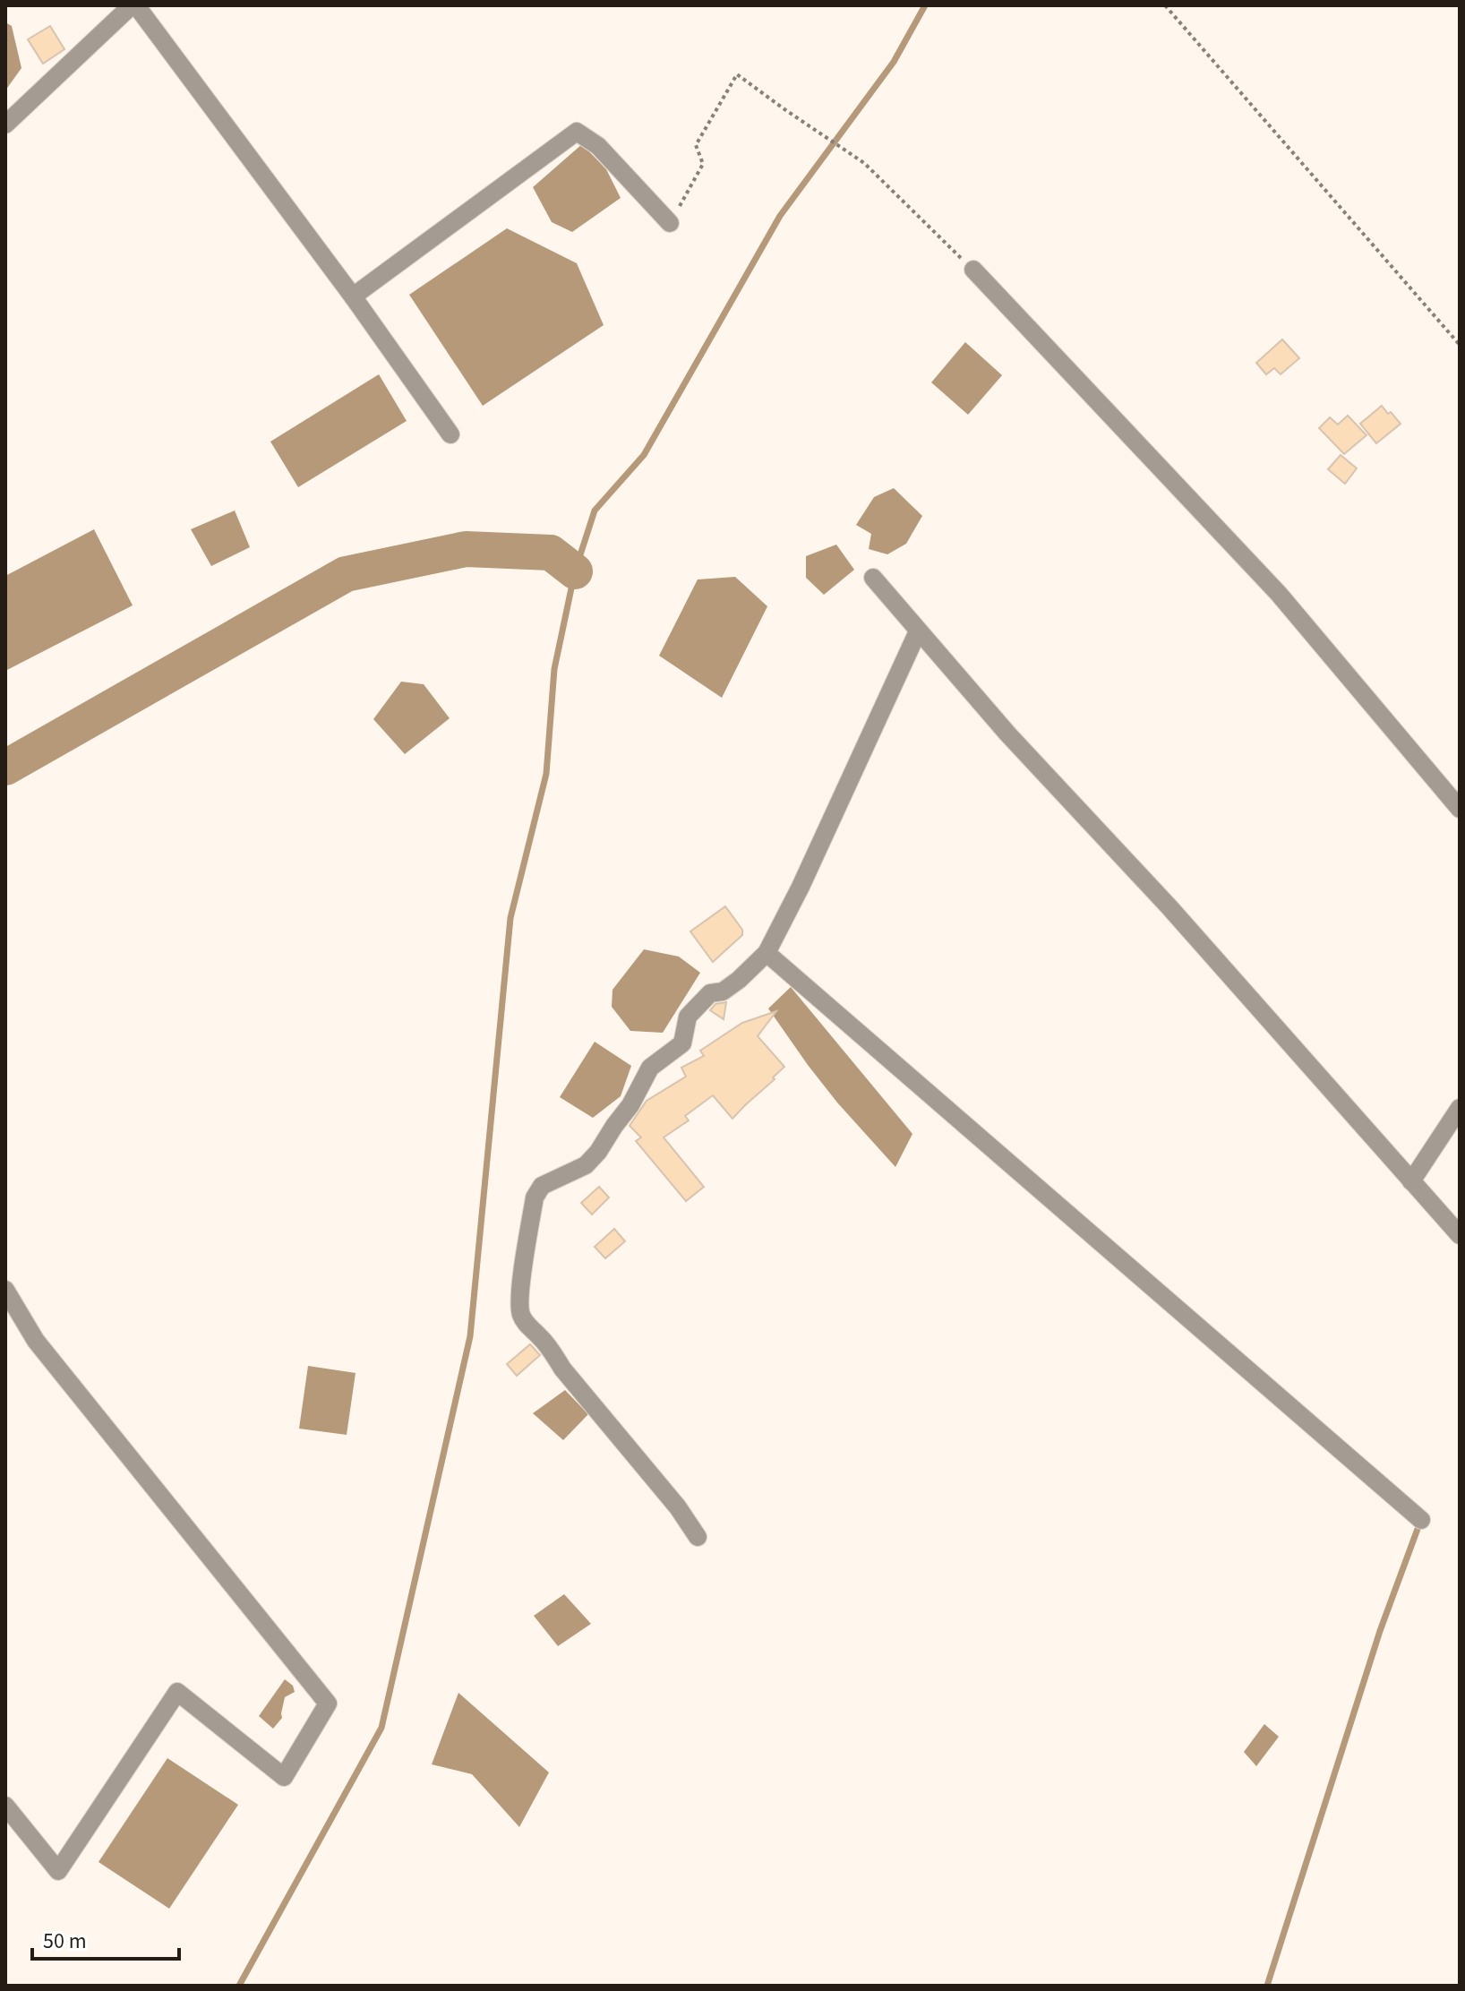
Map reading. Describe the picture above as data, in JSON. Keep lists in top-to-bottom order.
{
  "scale_bar": "50 m"
}
